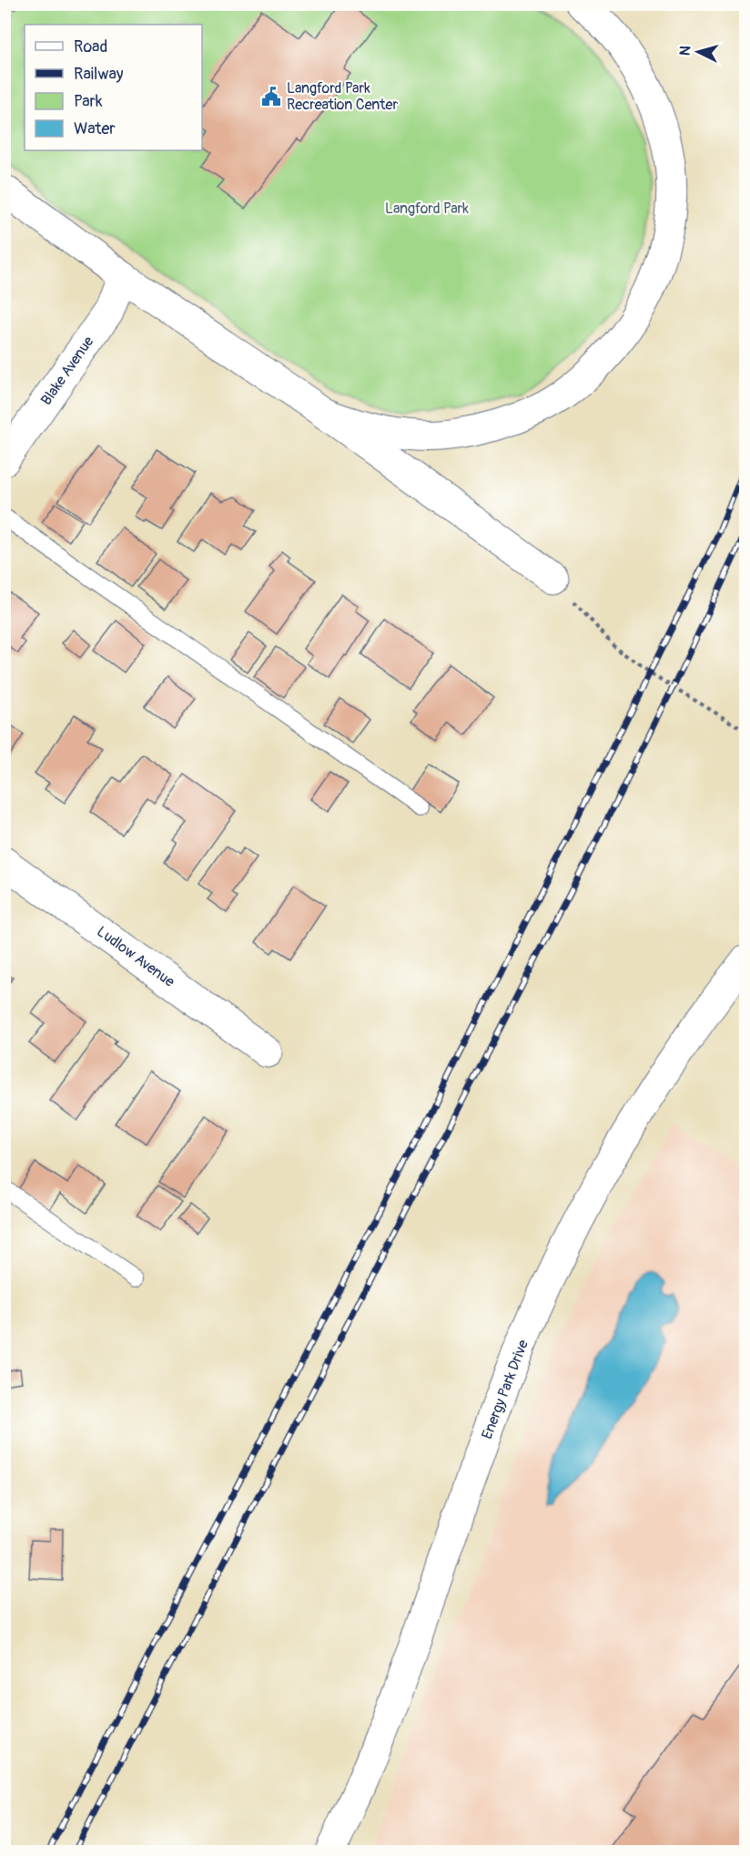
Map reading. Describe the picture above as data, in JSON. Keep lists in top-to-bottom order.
{
  "streets": {
    "street": ["Blake Avenue", "Ludlow Avenue", "Energy Park Drive"]
  },
  "parks": ["Langford Park"],
  "places": {
    "public building": ["Langford Park Recreation Center"]
  },
  "legend": [
    "Road",
    "Railway",
    "Park",
    "Water"
  ],
  "north": "left"
}
